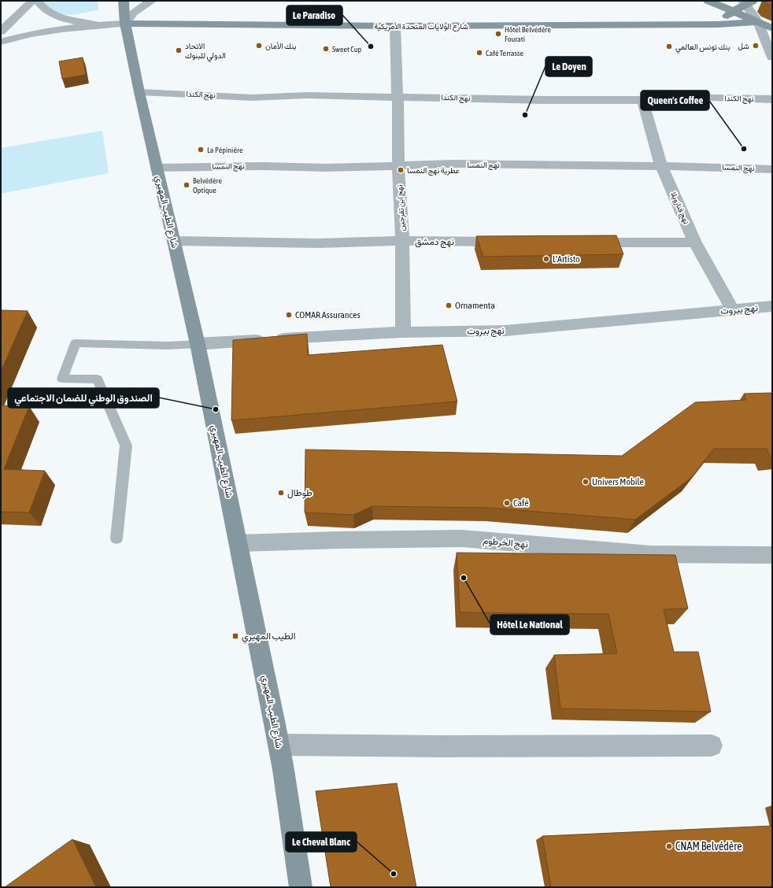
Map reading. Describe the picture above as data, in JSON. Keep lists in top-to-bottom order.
{
  "streets": {
    "main road": ["شارع الولايات المتحدة الأمريكية", "شارع الطيب المهيري"],
    "street": [
      "نهج الكندا",
      "نهج النمسا",
      "نهج ابن تفرجين",
      "نهج فنازويلا",
      "نهج دمشق",
      "نهج بيروت",
      "نهج الخرطوم"
    ]
  },
  "crossings": [
    ["شارع الولايات المتحدة الأمريكية", "نهج ابن تفرجين"],
    ["شارع الولايات المتحدة الأمريكية", "شارع الطيب المهيري"],
    ["نهج الكندا", "نهج ابن تفرجين"],
    ["نهج الكندا", "نهج فنازويلا"],
    ["نهج الكندا", "شارع الطيب المهيري"],
    ["نهج النمسا", "نهج ابن تفرجين"],
    ["نهج النمسا", "نهج فنازويلا"],
    ["نهج النمسا", "شارع الطيب المهيري"],
    ["نهج ابن تفرجين", "نهج دمشق"],
    ["نهج ابن تفرجين", "نهج بيروت"],
    ["نهج فنازويلا", "نهج بيروت"],
    ["شارع الطيب المهيري", "نهج دمشق"],
    ["شارع الطيب المهيري", "نهج بيروت"],
    ["شارع الطيب المهيري", "نهج الخرطوم"]
  ],
  "places": {
    "other": [
      "Hôtel Belvédère Fourati",
      "بنك الأمان",
      "شل",
      "Le Paradiso",
      "بنك تونس العالمي",
      "Sweet Cup",
      "الاتحاد الدولي للبنوك",
      "Café Terrasse",
      "Le Doyen",
      "Queen's Coffee",
      "La Pépinière",
      "عطرية نهج النمسا",
      "Belvédère Optique",
      "L'Artisto",
      "Ornamenta",
      "COMAR Assurances",
      "الصندوق الوطني للضمان الاجتماعي",
      "Univers Mobile",
      "طوطال",
      "Café",
      "Hôtel Le National",
      "CNAM Belvédère",
      "Le Cheval Blanc"
    ],
    "transit": ["الطيب المهيري"]
  }
}
